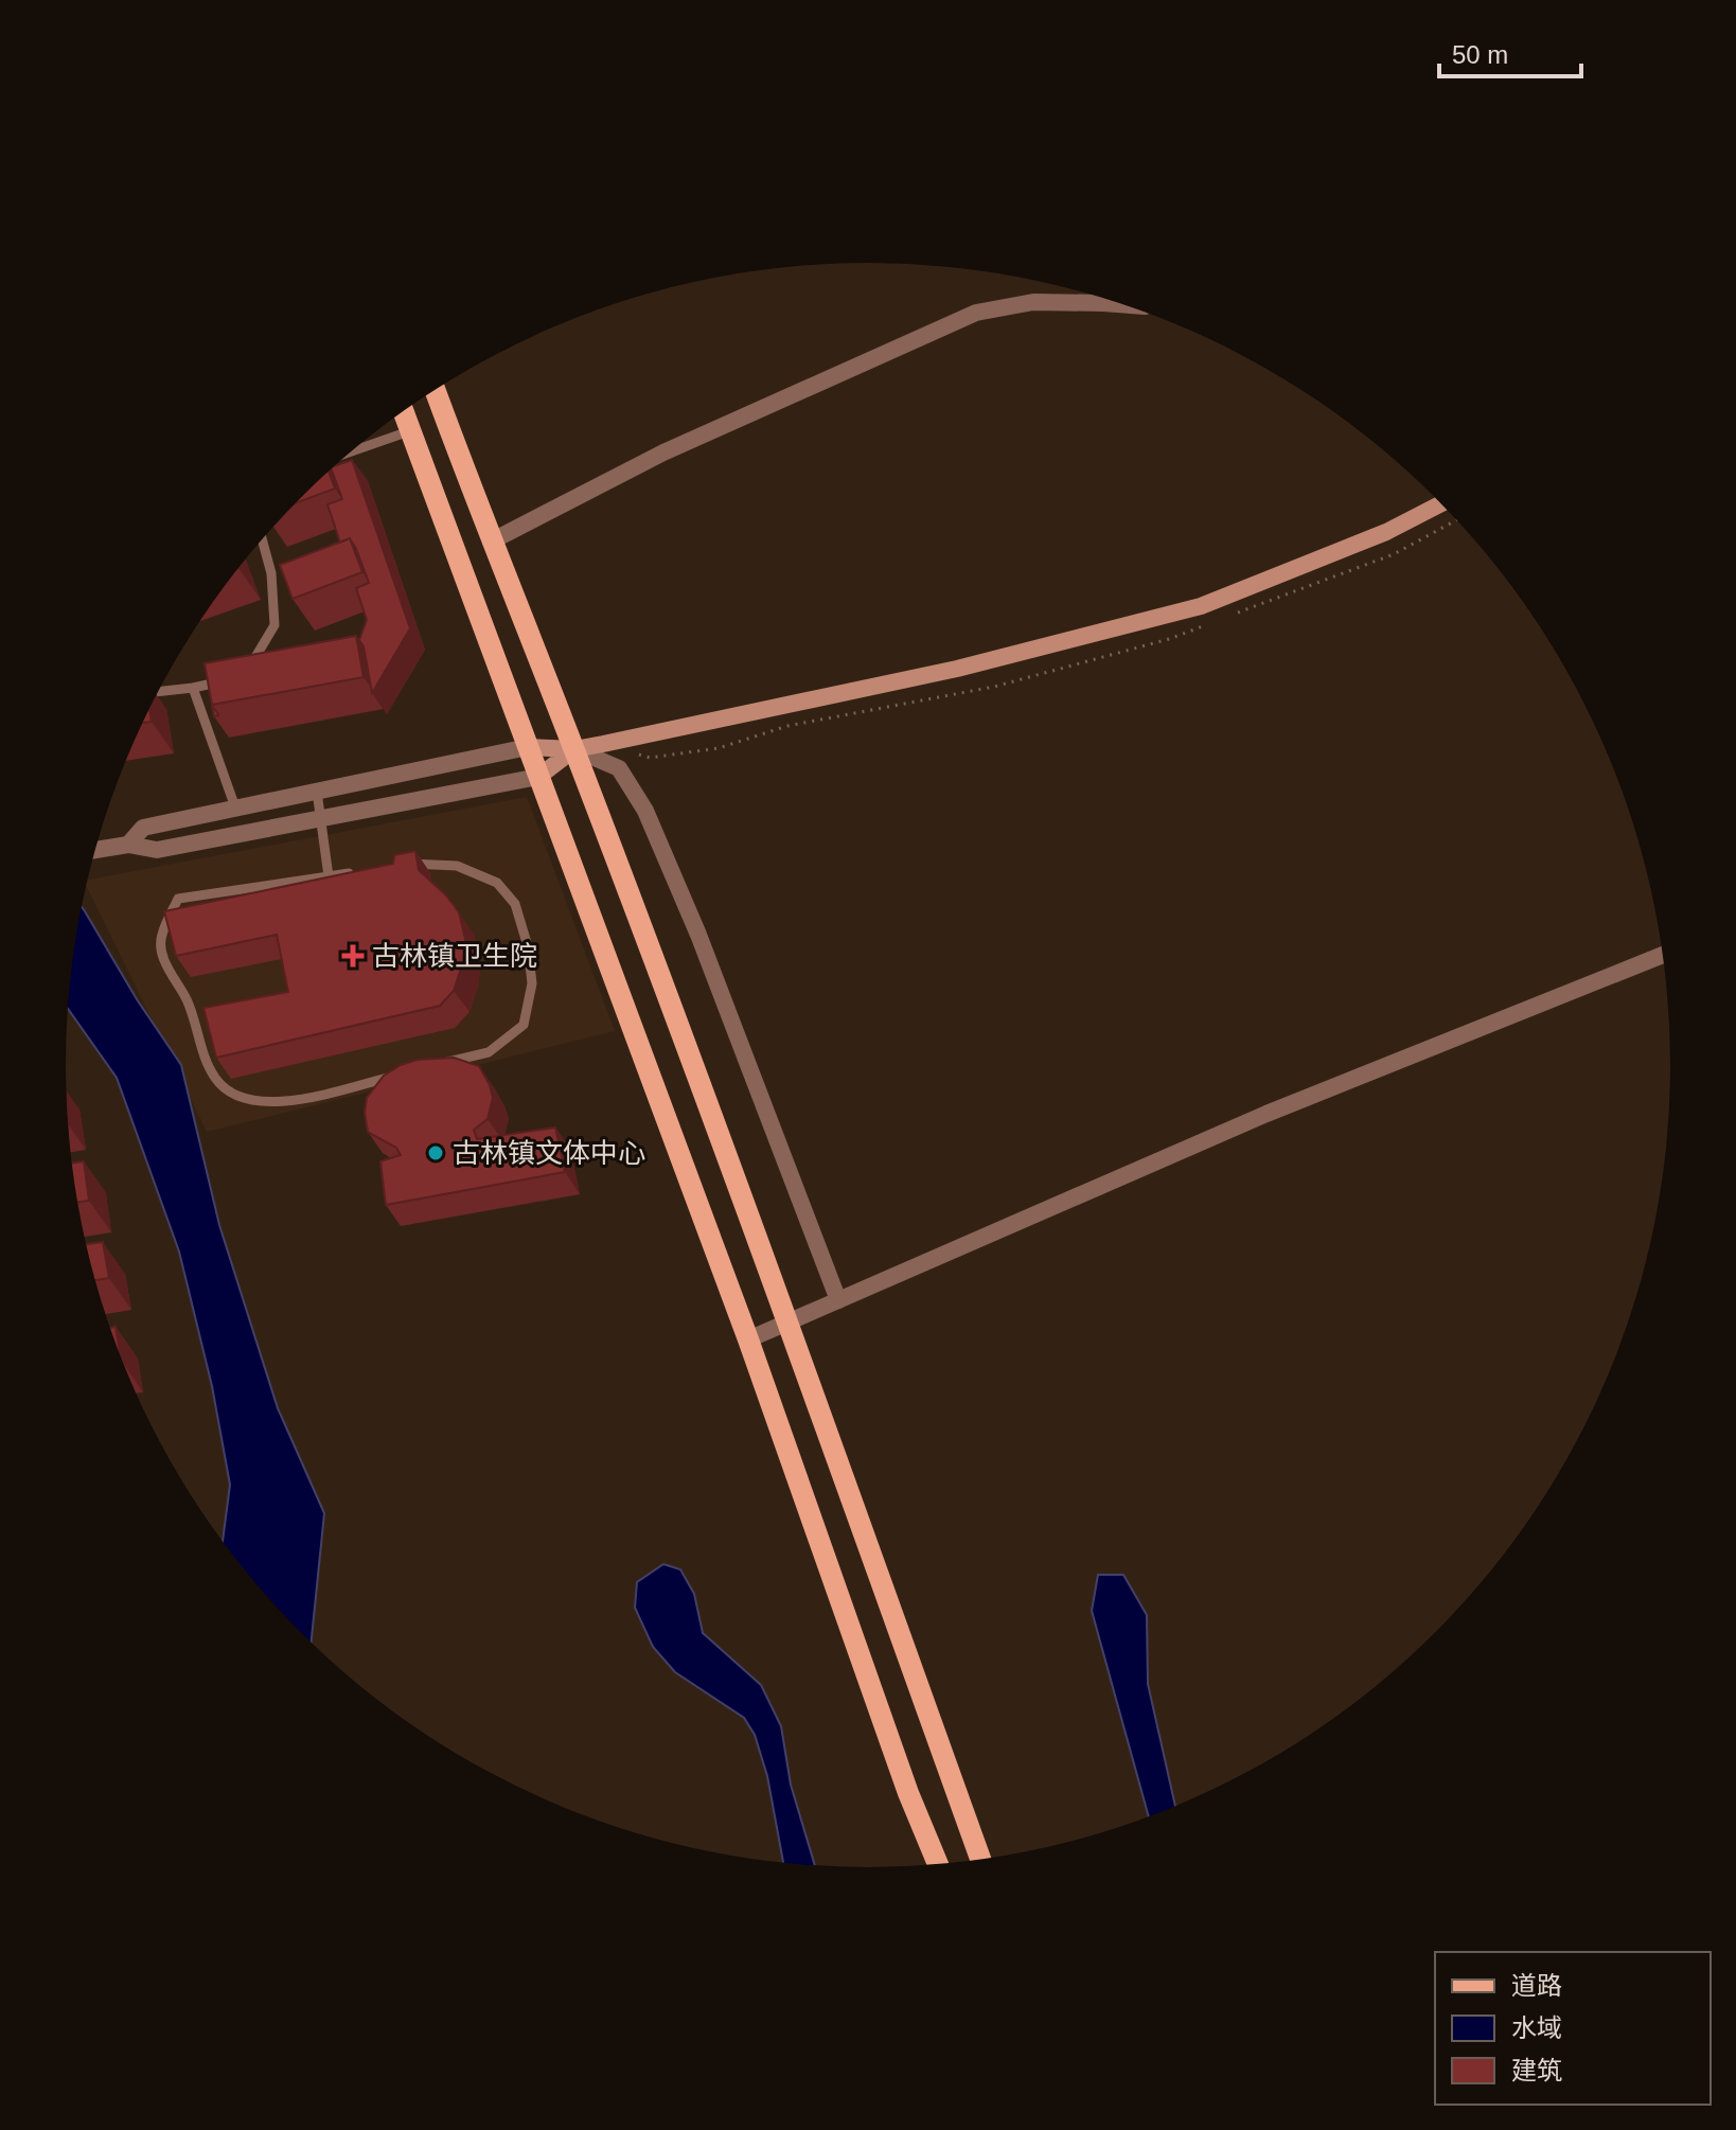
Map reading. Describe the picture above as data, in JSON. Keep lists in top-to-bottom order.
{
  "places": {
    "health": ["古林镇卫生院"],
    "other": ["古林镇文体中心"]
  },
  "legend": ["道路", "水域", "建筑"],
  "scale_bar": "50 m"
}
